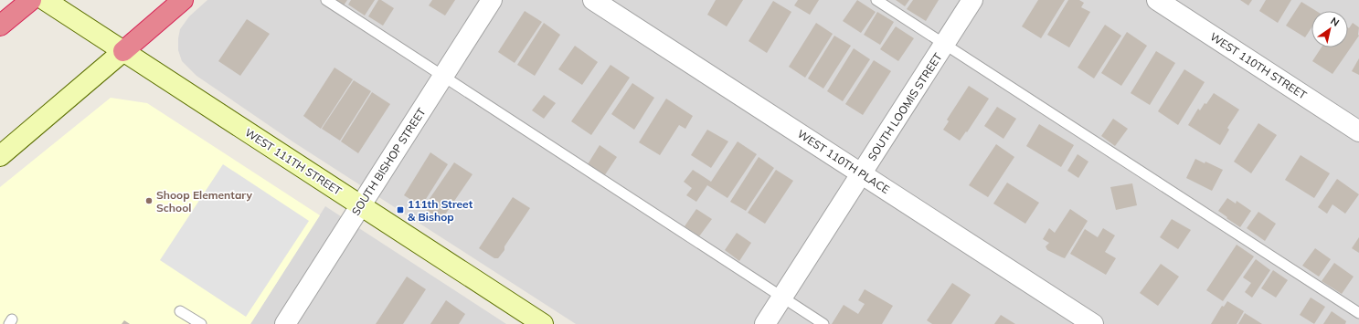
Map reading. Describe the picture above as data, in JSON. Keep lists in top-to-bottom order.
{
  "streets": {
    "main road": ["WEST 111TH STREET"],
    "street": [
      "WEST 110TH STREET",
      "SOUTH LOOMIS STREET",
      "SOUTH BISHOP STREET",
      "WEST 110TH PLACE"
    ]
  },
  "crossings": [
    ["SOUTH LOOMIS STREET", "WEST 110TH PLACE"],
    ["WEST 111TH STREET", "SOUTH BISHOP STREET"]
  ],
  "places": {
    "other": ["Shoop Elementary School"],
    "transit": ["111th Street & Bishop"]
  },
  "north": "top right"
}
